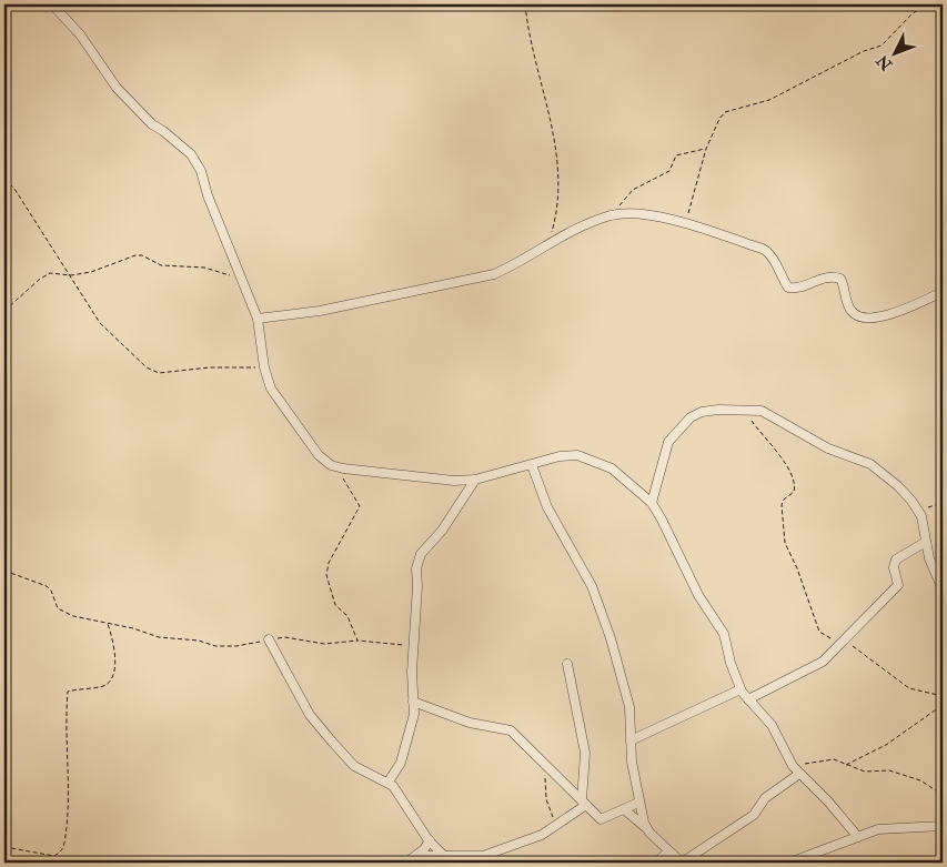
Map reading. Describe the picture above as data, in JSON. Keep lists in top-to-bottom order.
{
  "north": "bottom left"
}
